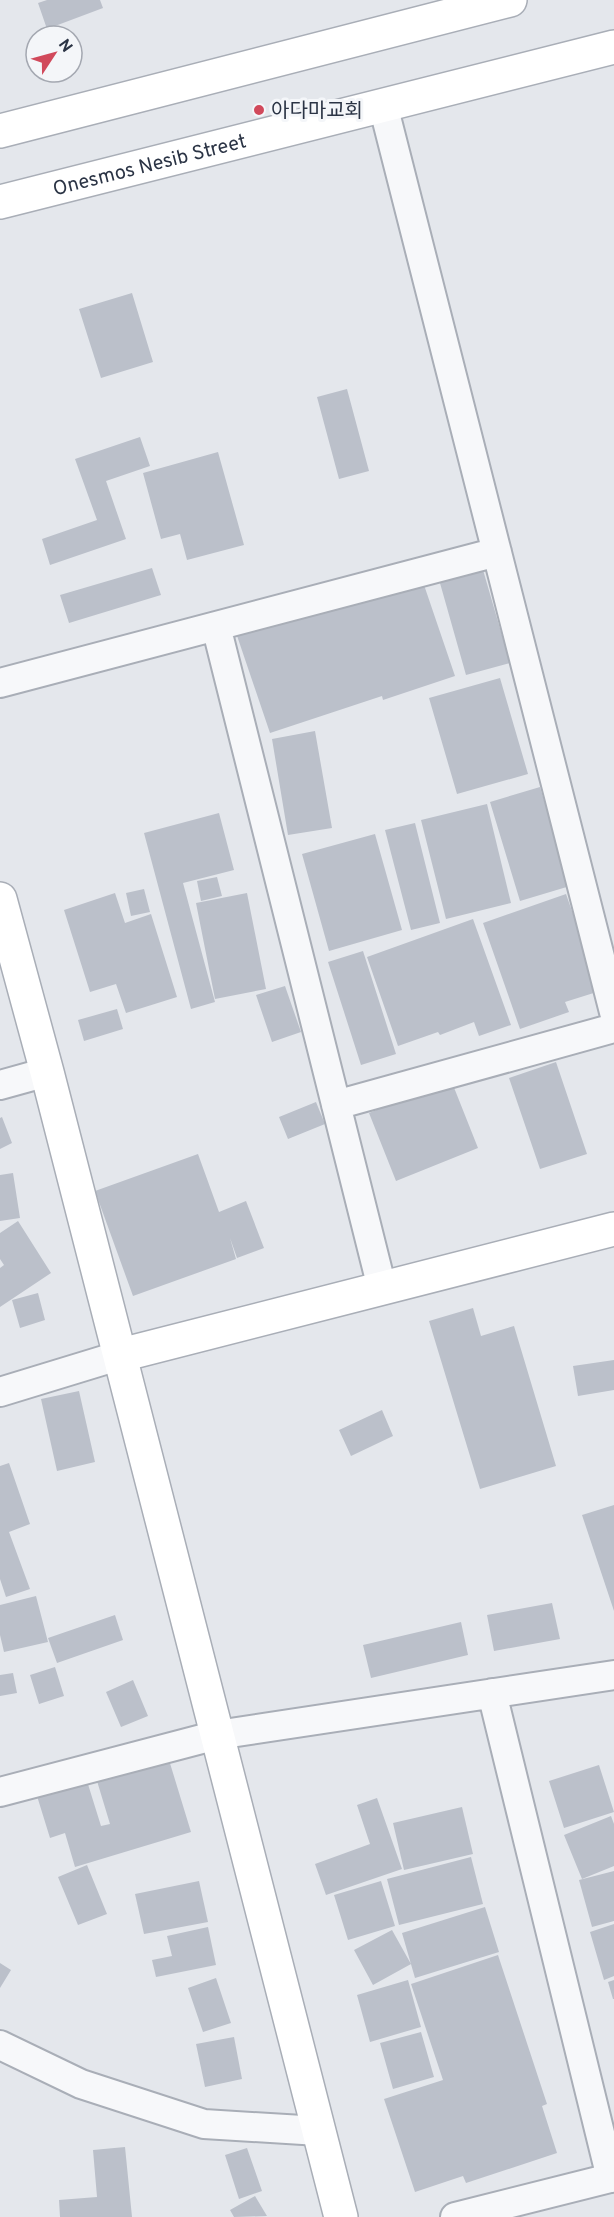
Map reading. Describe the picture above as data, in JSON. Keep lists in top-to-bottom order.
{
  "streets": {
    "street": ["Onesmos Nesib Street"]
  },
  "places": ["아다마교회"],
  "north": "top right"
}
